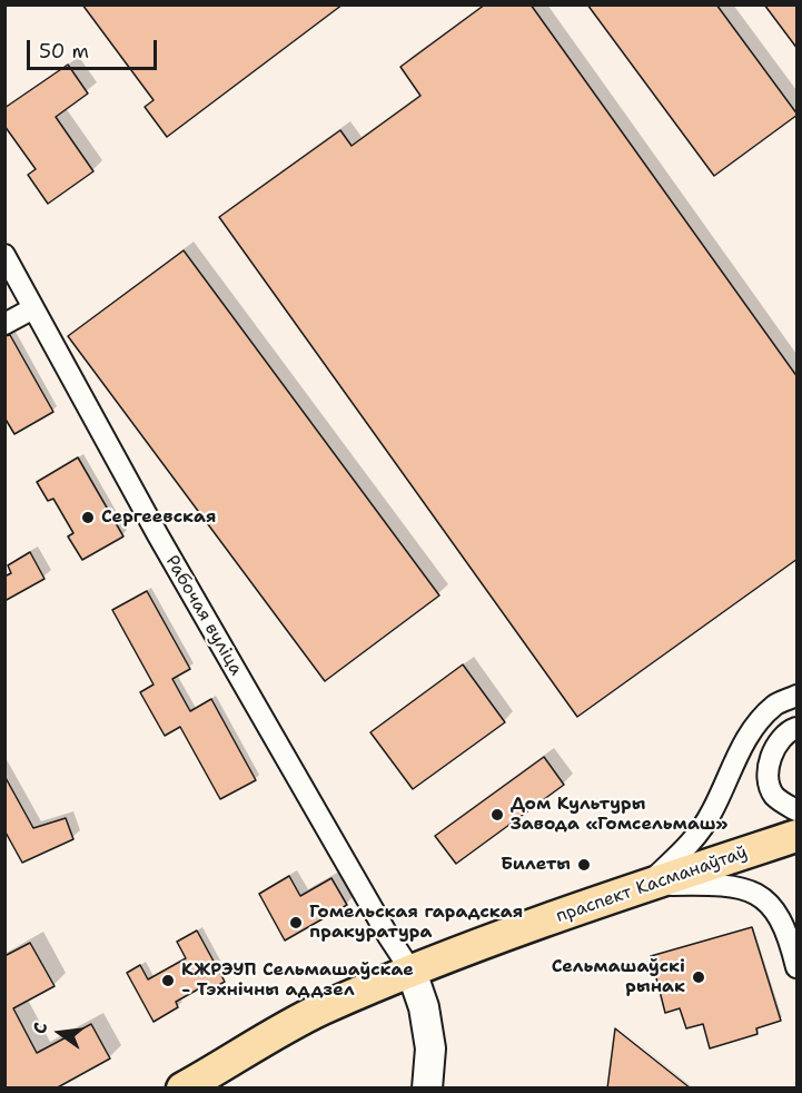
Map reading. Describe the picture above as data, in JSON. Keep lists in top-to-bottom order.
{
  "streets": {
    "main road": ["праспект Касманаўтаў"],
    "street": ["Рабочая вуліца"]
  },
  "crossings": [
    ["Рабочая вуліца", "праспект Касманаўтаў"]
  ],
  "places": [
    "Сергеевская",
    "Дом Культуры Завода «Гомсельмаш»",
    "Билеты",
    "Гомельская гарадская пракуратура",
    "Сельмашаўскі рынак",
    "КЖРЭУП Сельмашаўскае - Тэхнічны аддзел"
  ],
  "scale_bar": "50 m",
  "north": "left"
}
